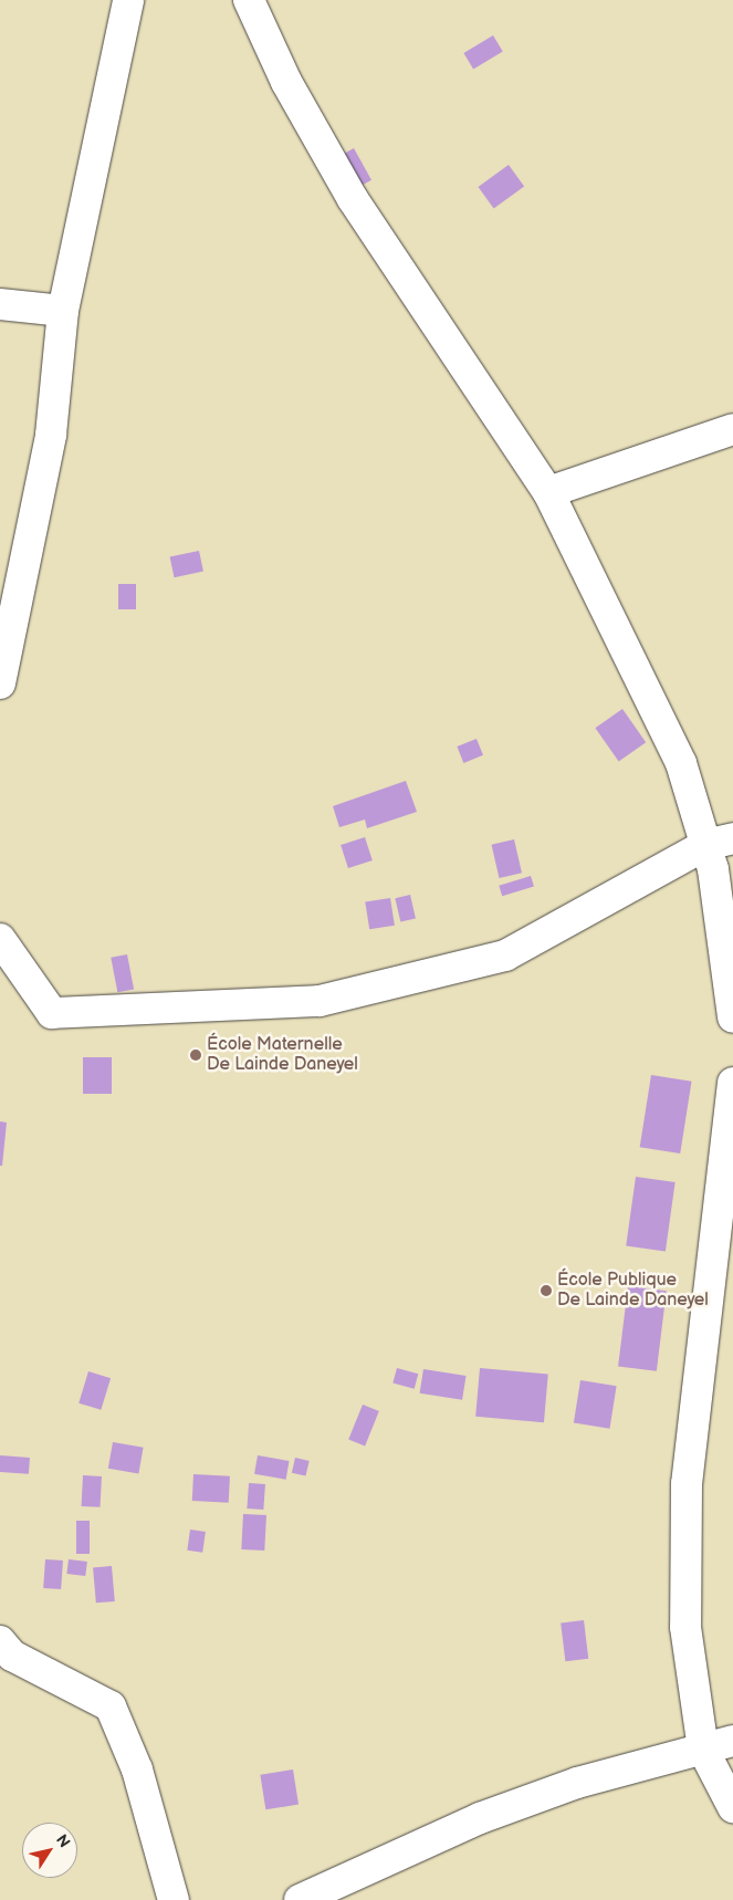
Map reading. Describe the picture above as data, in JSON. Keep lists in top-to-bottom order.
{
  "places": ["École Maternelle De Lainde Daneyel", "École Publique De Lainde Daneyel"],
  "north": "top right"
}
